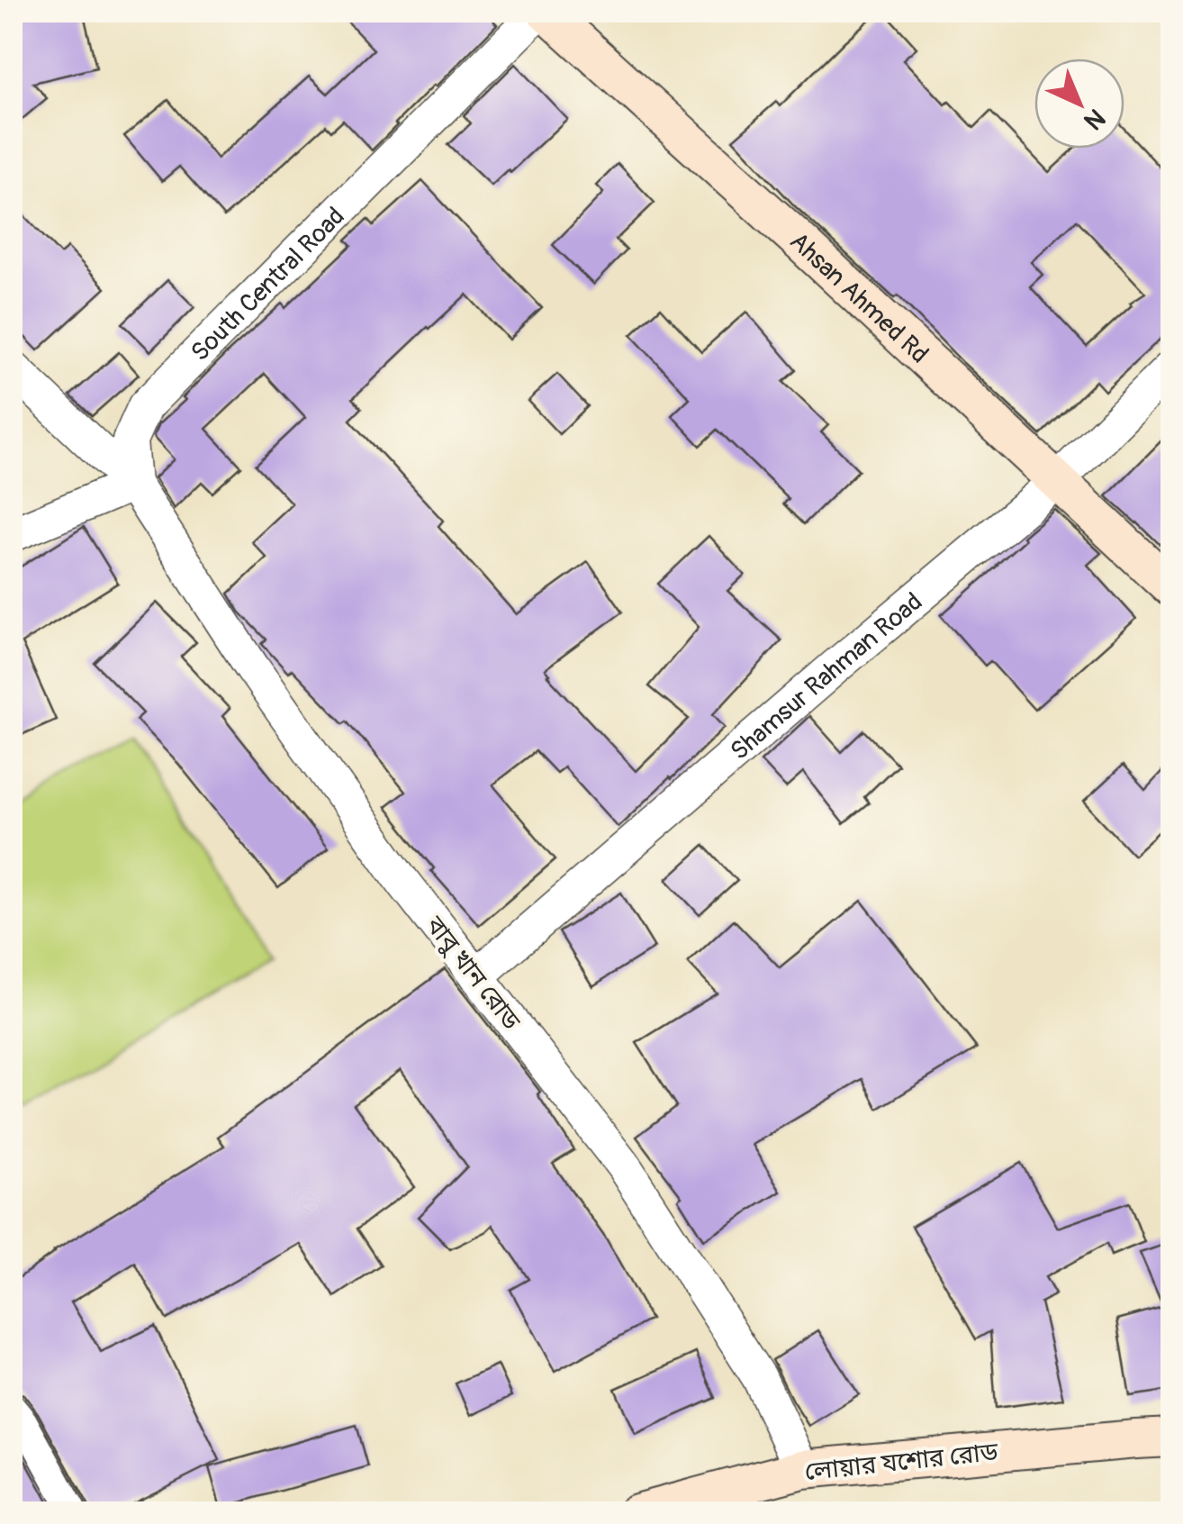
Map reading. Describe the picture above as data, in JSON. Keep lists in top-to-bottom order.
{
  "streets": {
    "main road": ["Ahsan Ahmed Rd", "লোয়ার যশোর রোড"],
    "street": ["South Central Road", "Shamsur Rahman Road", "বাবু খান রোড"]
  },
  "crossings": [
    ["South Central Road", "Ahsan Ahmed Rd"],
    ["South Central Road", "বাবু খান রোড"],
    ["Ahsan Ahmed Rd", "Shamsur Rahman Road"],
    ["Shamsur Rahman Road", "বাবু খান রোড"],
    ["বাবু খান রোড", "লোয়ার যশোর রোড"]
  ],
  "north": "bottom right"
}
